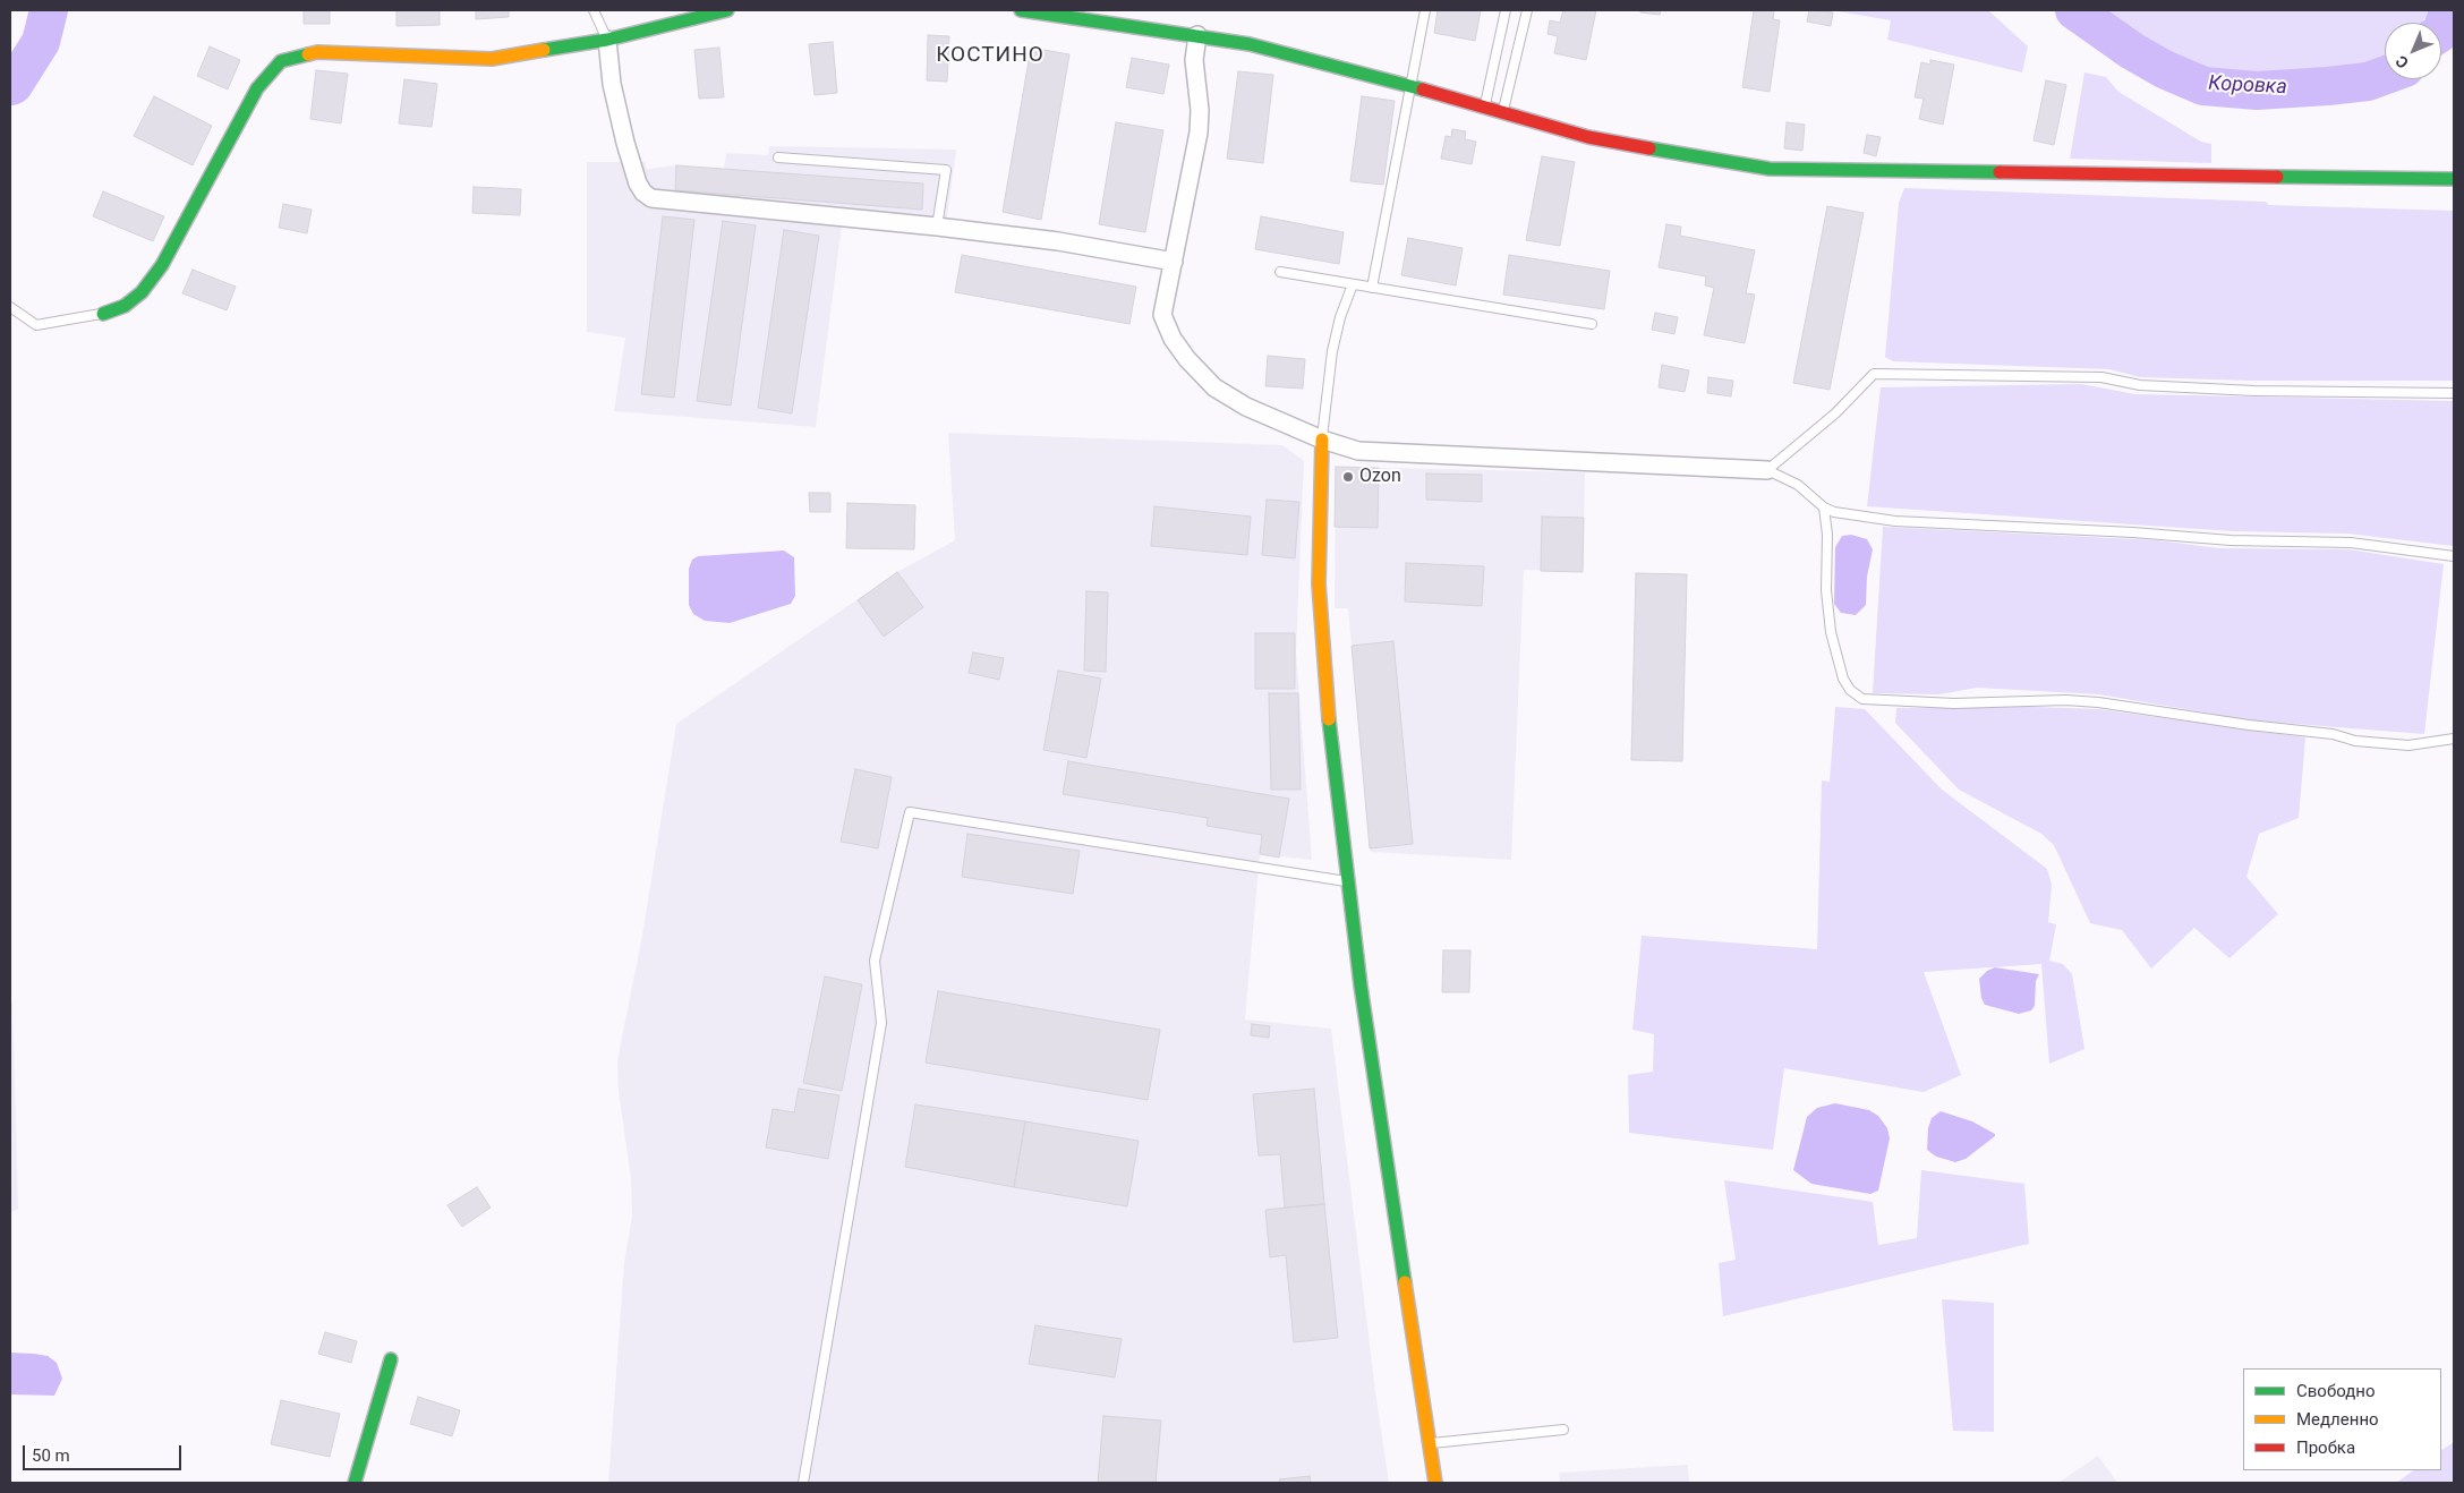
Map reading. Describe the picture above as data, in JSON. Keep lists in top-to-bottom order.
{
  "districts": ["КОСТИНО"],
  "water": ["Коровка"],
  "places": ["Ozon"],
  "legend": ["Свободно", "Медленно", "Пробка"],
  "scale_bar": "50 m",
  "north": "bottom left"
}
